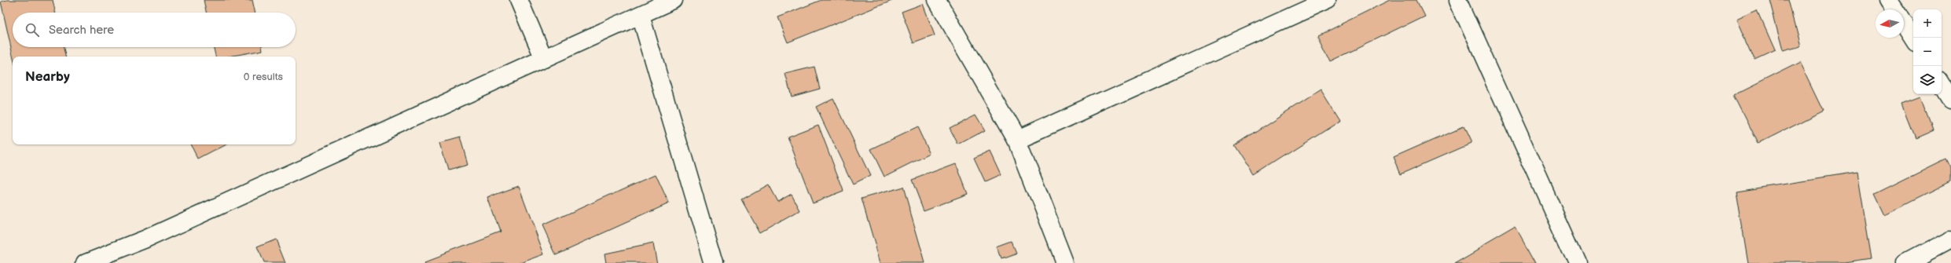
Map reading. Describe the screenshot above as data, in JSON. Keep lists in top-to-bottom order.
{
  "north": "left",
  "page": {
    "map_buttons": ["+", "−"],
    "search": "Search here",
    "heading": ["Nearby", "0 results"]
  }
}
